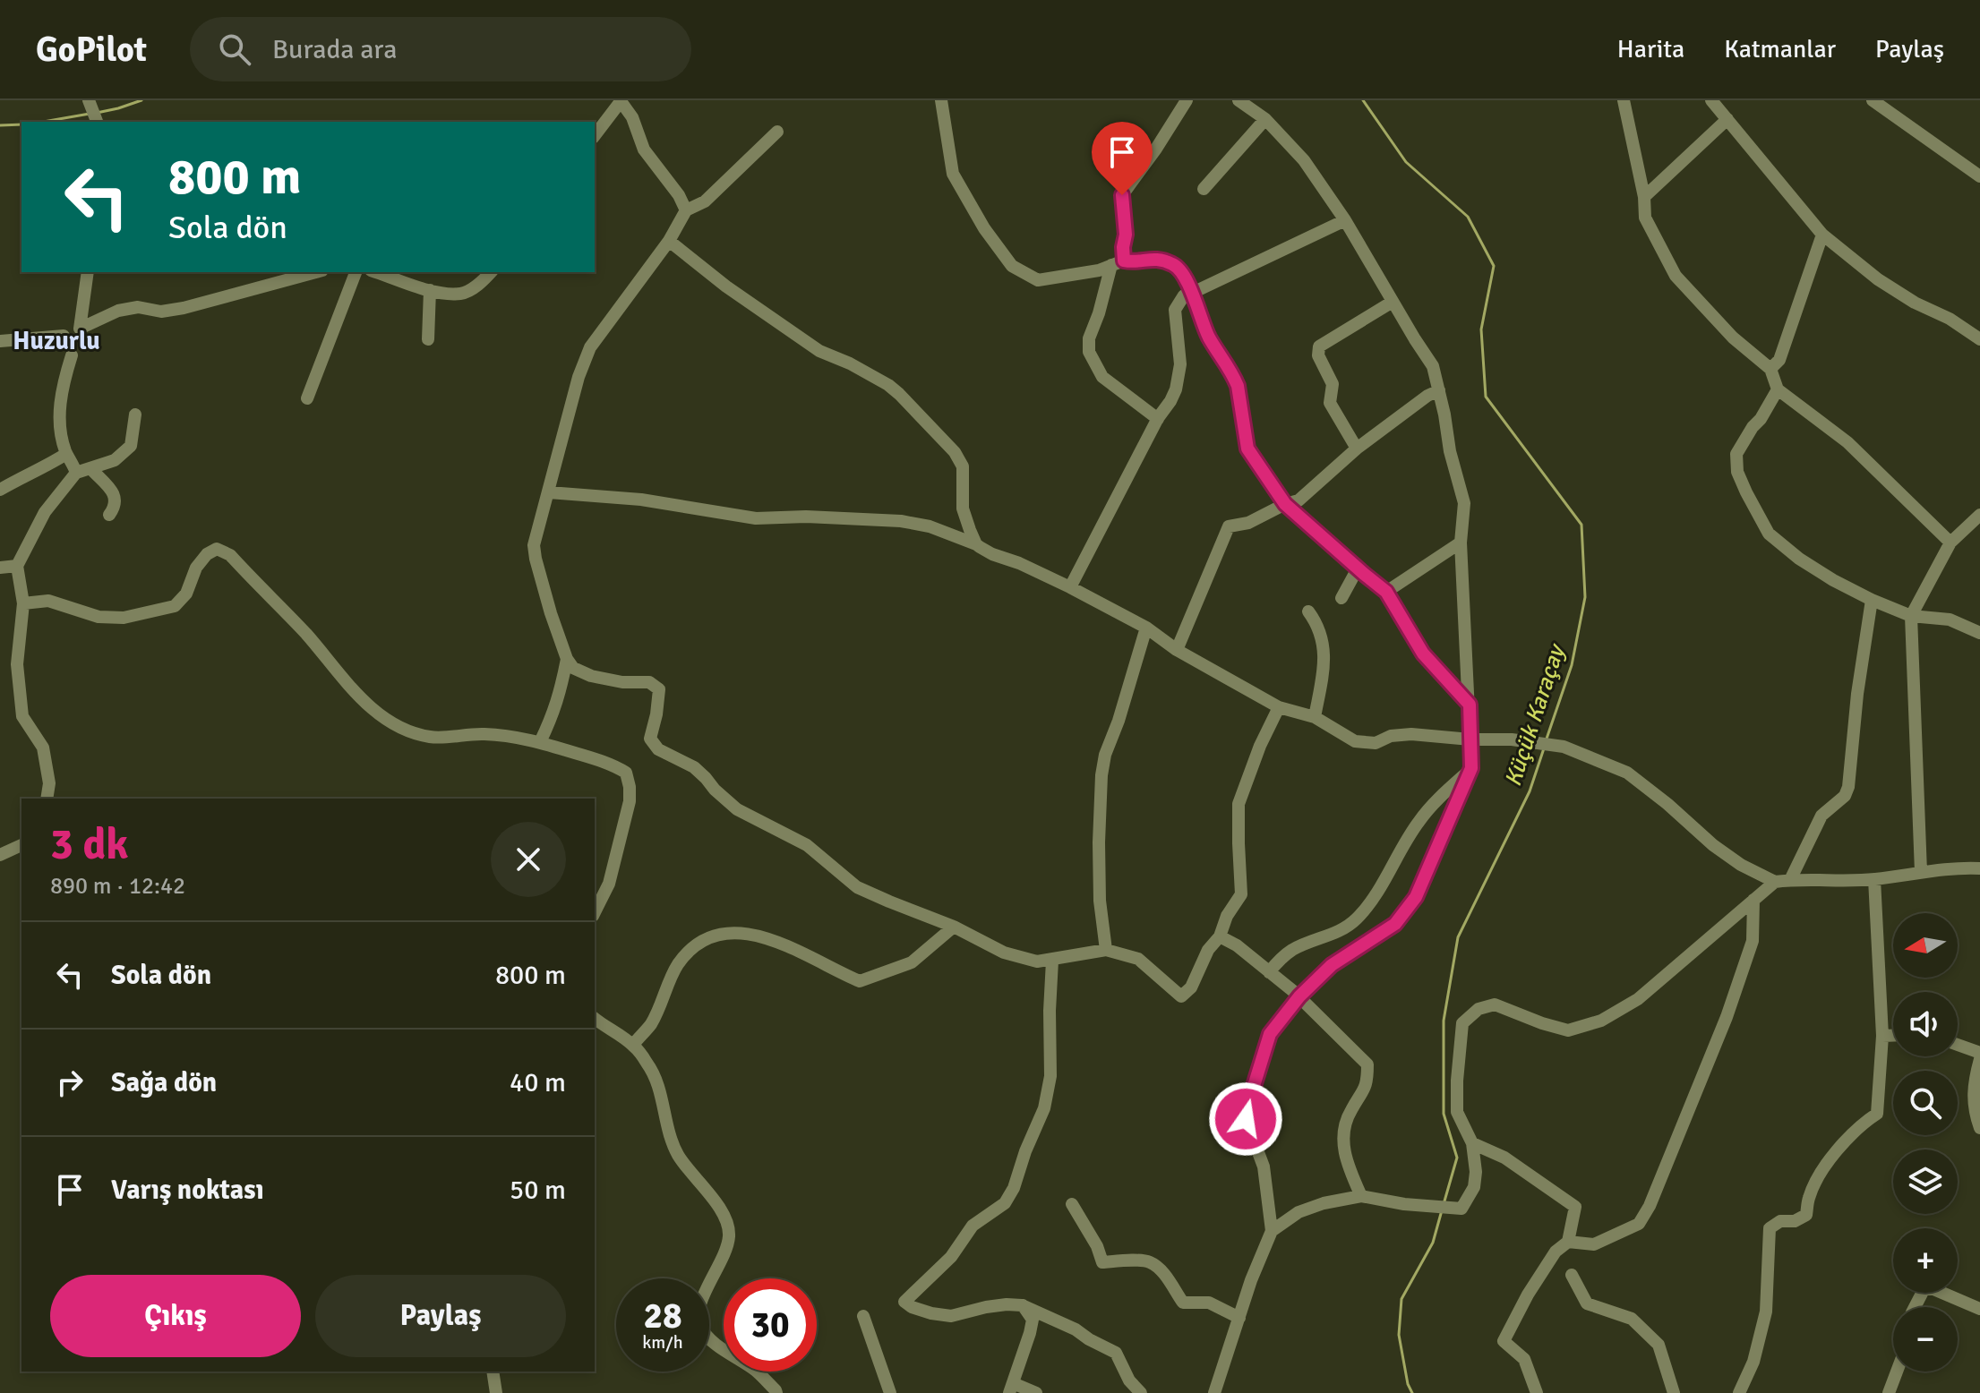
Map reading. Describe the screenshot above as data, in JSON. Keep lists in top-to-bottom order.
{
  "districts": ["Huzurlu"],
  "water": ["Küçük Karaçay"],
  "north": "left",
  "page": {
    "header": "GoPilot",
    "search": "Burada ara",
    "nav": ["Harita", "Katmanlar", "Paylaş"],
    "turn": ["800 m", "Sola dön"],
    "heading": ["3 dk", "890 m · 12:42"],
    "map_buttons": ["+", "−"],
    "list": [
      {
        "name": "Sola dön",
        "value": "800 m"
      },
      {
        "name": "Sağa dön",
        "value": "40 m"
      },
      {
        "name": "Varış noktası",
        "value": "50 m"
      }
    ],
    "buttons": ["Çıkış", "Paylaş"],
    "speed": "28 km/h",
    "limit": "30"
  }
}
